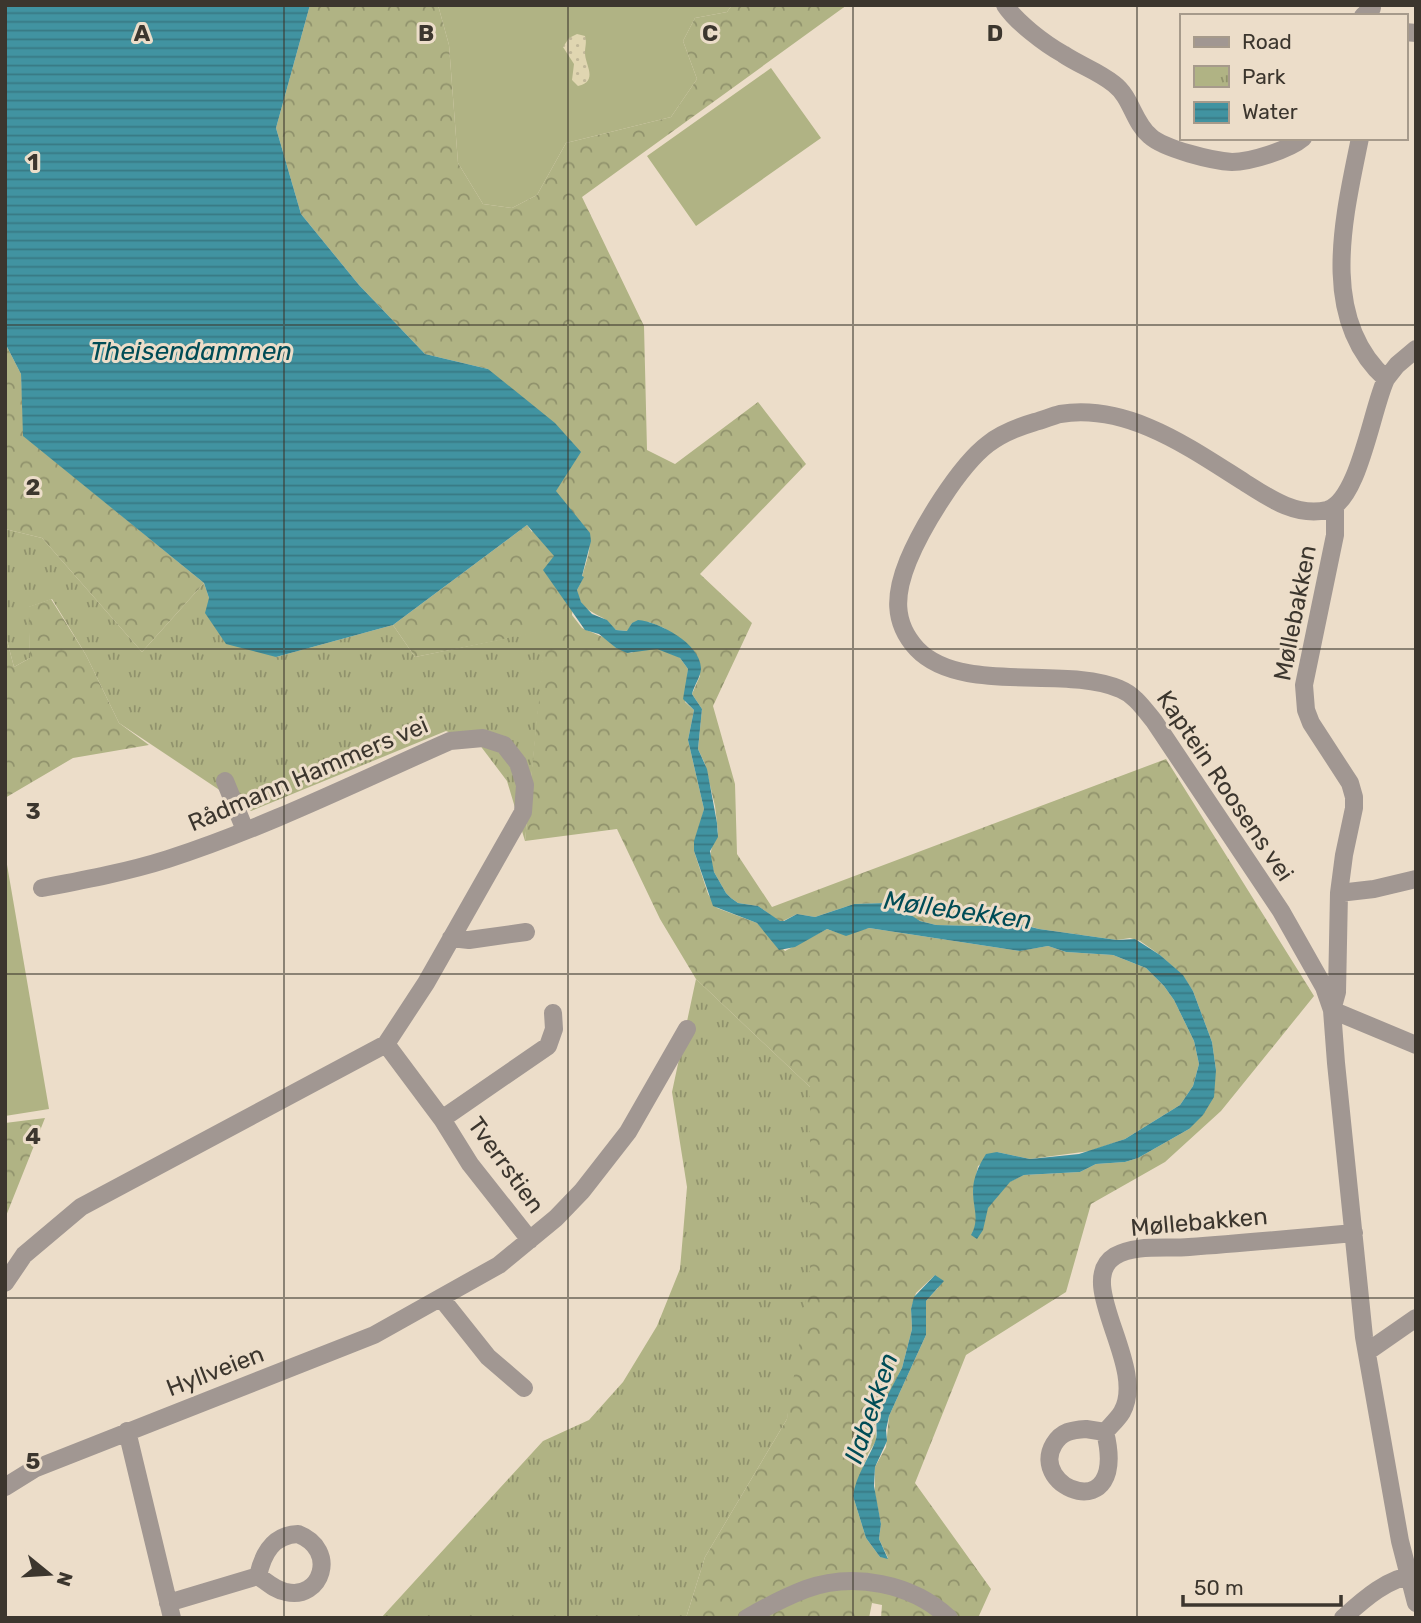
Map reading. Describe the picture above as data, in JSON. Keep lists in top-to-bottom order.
{
  "streets": {
    "street": [
      "Møllebakken",
      "Rådmann Hammers vei",
      "Kaptein Roosens vei",
      "Tverrstien",
      "Hyllveien"
    ]
  },
  "crossings": [
    ["Møllebakken", "Kaptein Roosens vei"],
    ["Rådmann Hammers vei", "Tverrstien"],
    ["Tverrstien", "Hyllveien"]
  ],
  "water": ["Theisendammen", "Møllebekken", "Ilabekken"],
  "legend": ["Road", "Park", "Water"],
  "scale_bar": "50 m",
  "north": "right",
  "grid": {
    "columns": [
      "A",
      "B",
      "C",
      "D"
    ],
    "rows": [
      "1",
      "2",
      "3",
      "4",
      "5"
    ]
  }
}
